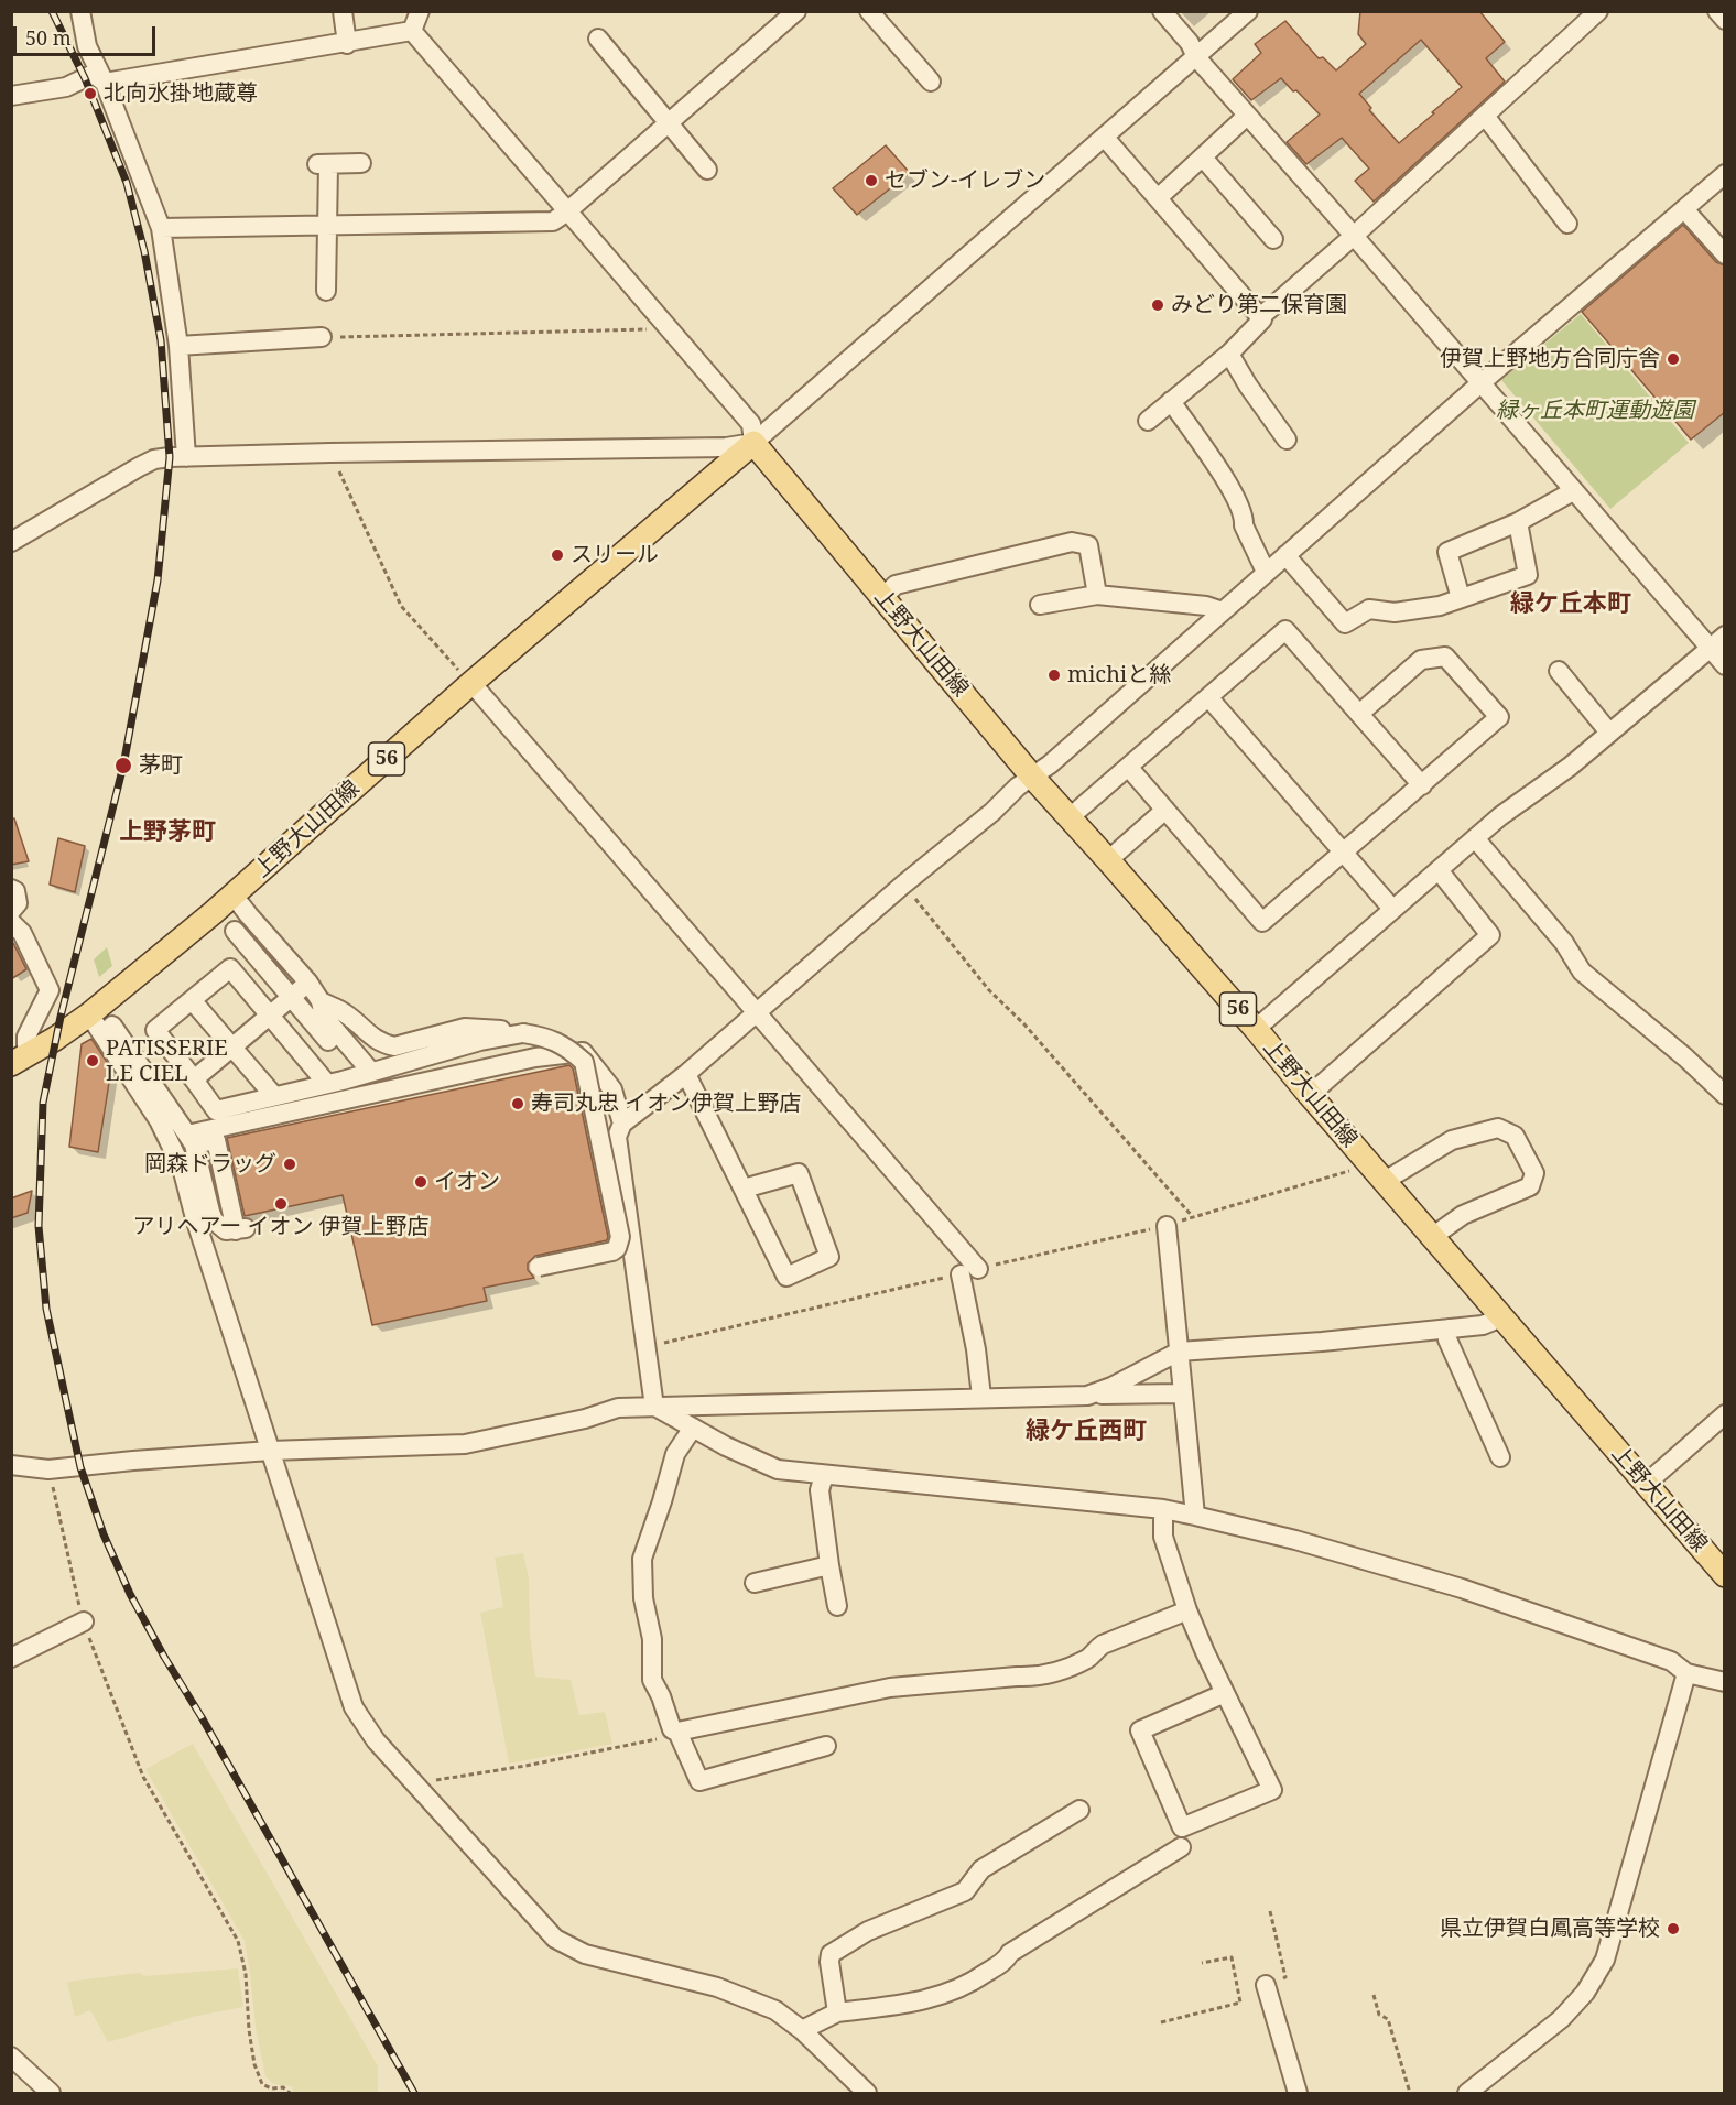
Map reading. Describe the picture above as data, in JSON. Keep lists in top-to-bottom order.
{
  "streets": {
    "main road": ["上野大山田線", "56"]
  },
  "districts": ["緑ケ丘本町", "上野茅町", "緑ケ丘西町"],
  "parks": ["緑ヶ丘本町運動遊園"],
  "places": [
    "北向水掛地蔵尊",
    "セブン-イレブン",
    "みどり第二保育園",
    "伊賀上野地方合同庁舎",
    "スリール",
    "michiと絲",
    "茅町",
    "PATISSERIE LE CIEL",
    "寿司丸忠 イオン伊賀上野店",
    "岡森ドラッグ",
    "イオン",
    "アリヘアー イオン 伊賀上野店",
    "県立伊賀白鳳高等学校"
  ],
  "scale_bar": "50 m"
}
